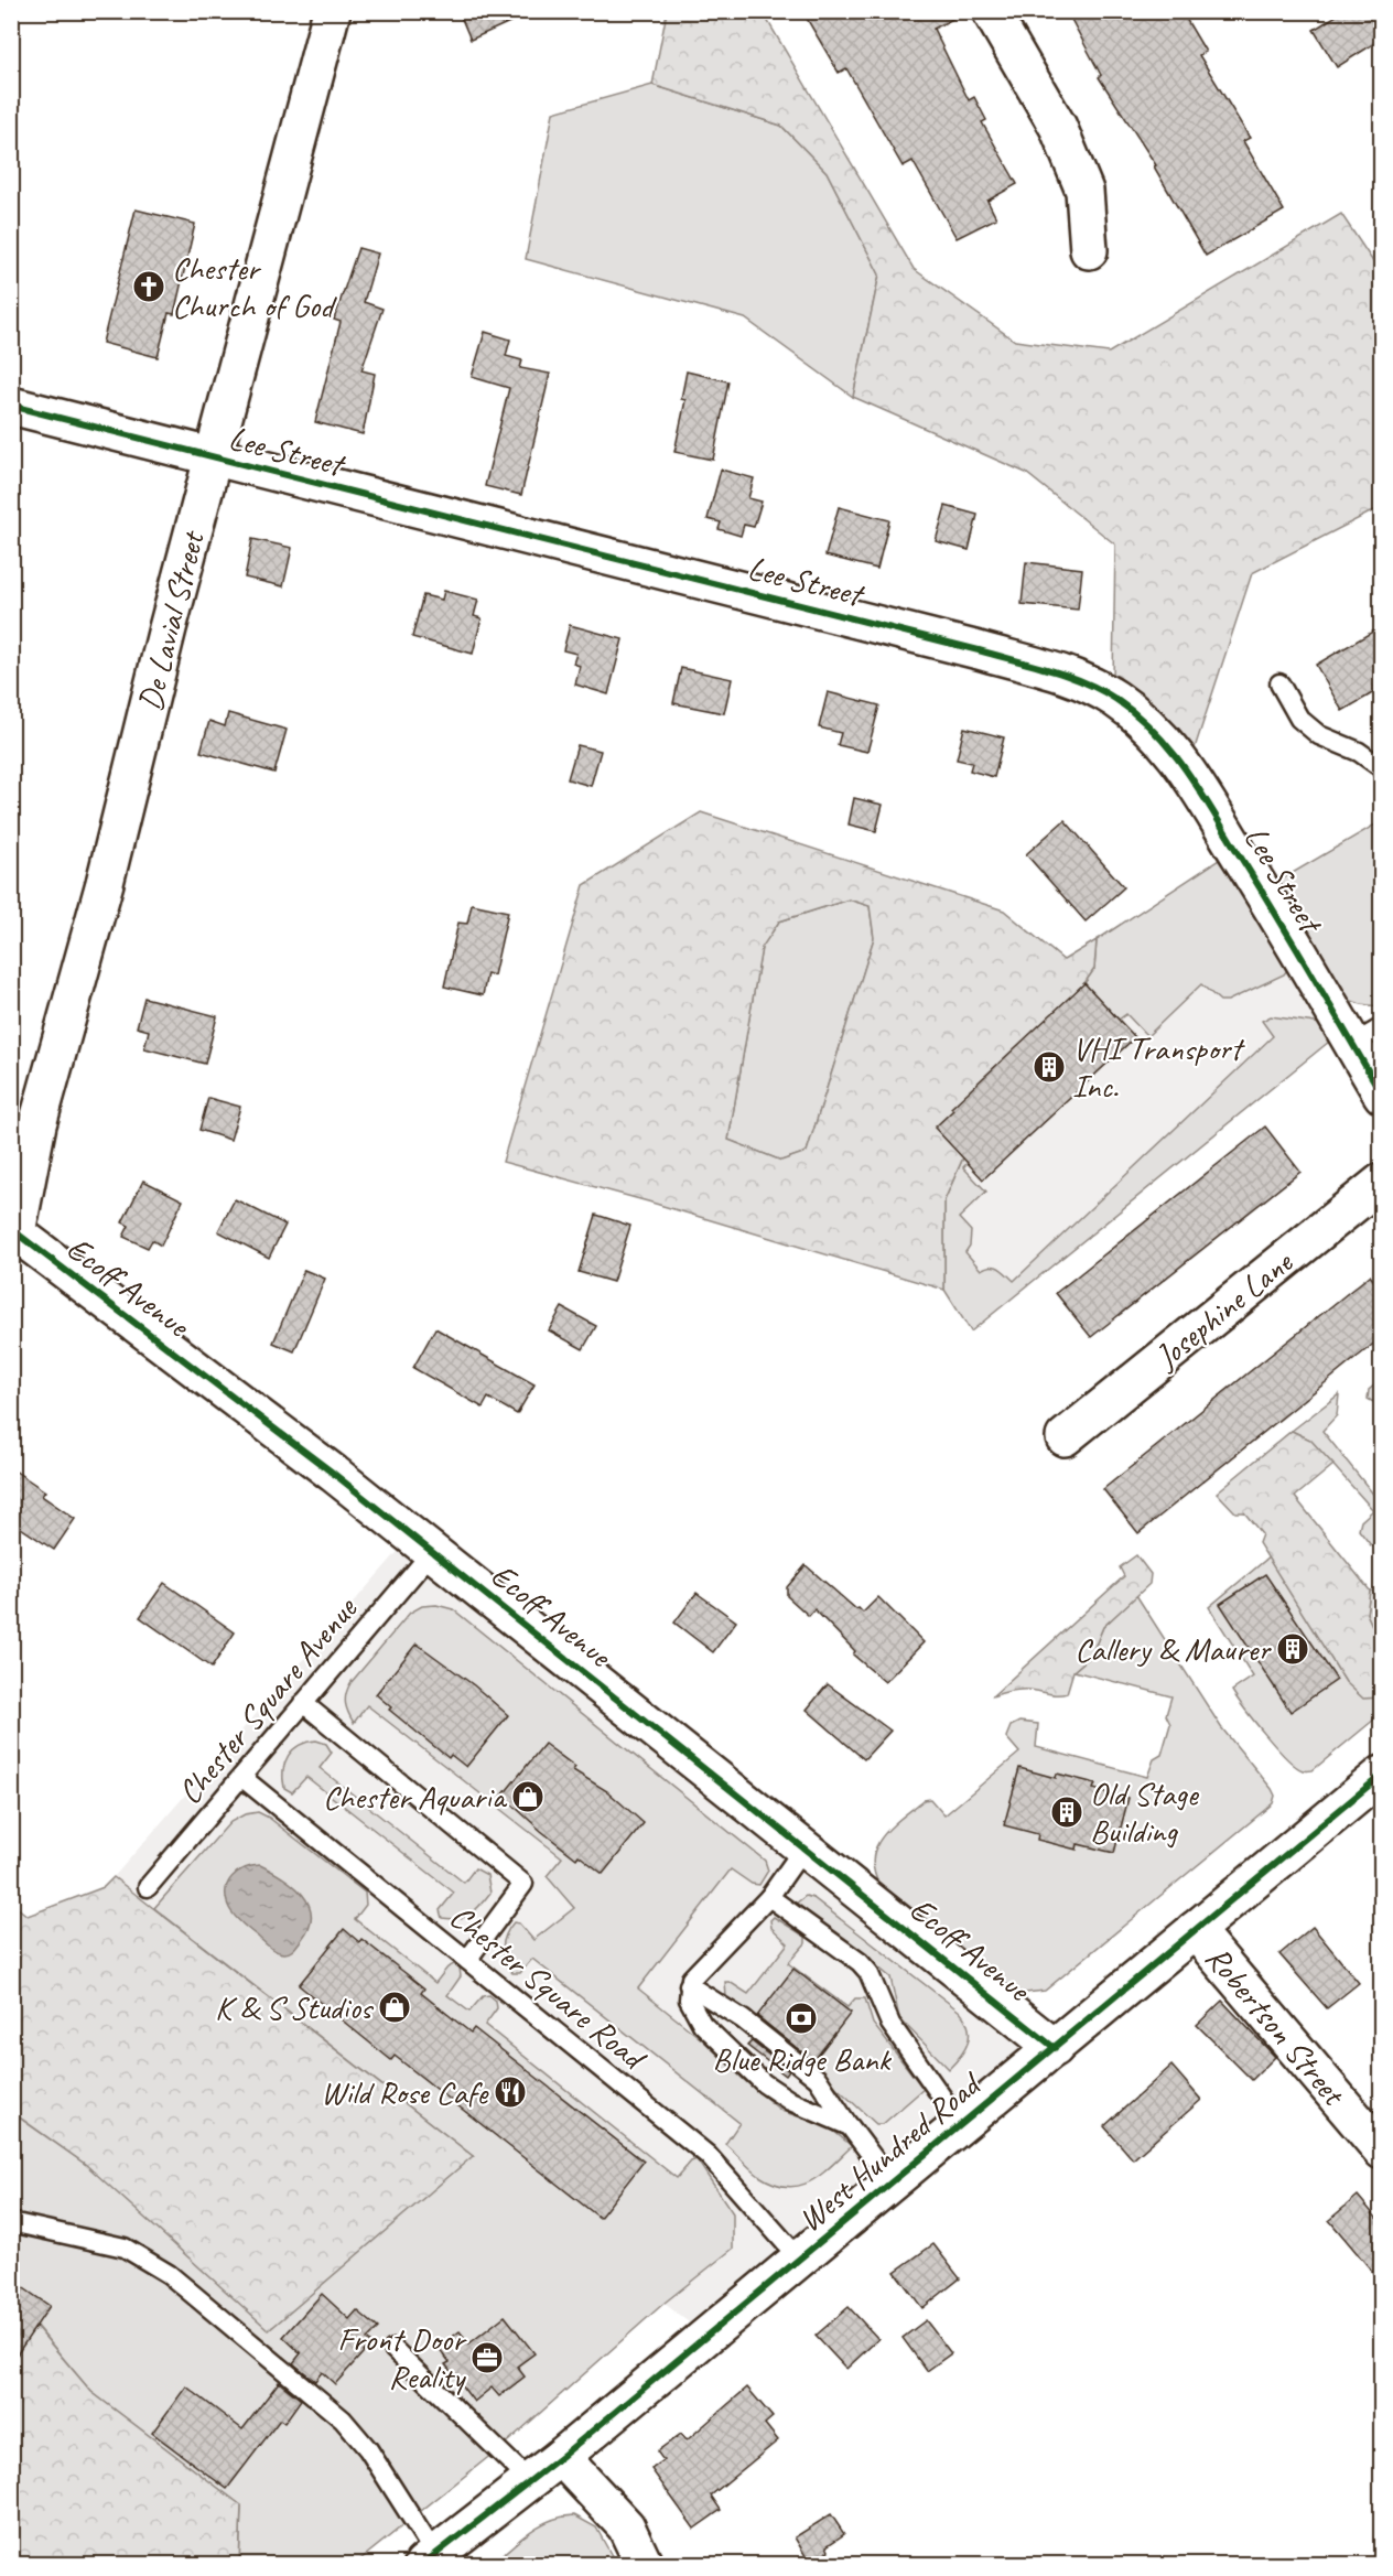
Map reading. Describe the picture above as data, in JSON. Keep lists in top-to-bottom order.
{
  "streets": {
    "street": [
      "Lee Street",
      "De Lavial Street",
      "Ecoff Avenue",
      "Josephine Lane",
      "Robertson Street",
      "West Hundred Road"
    ],
    "lane": ["Chester Square Avenue", "Chester Square Road"]
  },
  "crossings": [
    ["Lee Street", "De Lavial Street"],
    ["De Lavial Street", "Ecoff Avenue"],
    ["Ecoff Avenue", "Chester Square Avenue"],
    ["Ecoff Avenue", "West Hundred Road"],
    ["Chester Square Avenue", "Chester Square Road"],
    ["Chester Square Road", "West Hundred Road"],
    ["Robertson Street", "West Hundred Road"]
  ],
  "places": {
    "church": ["Chester Church of God"],
    "building": ["VHI Transport Inc.", "Callery & Maurer", "Old Stage Building"],
    "shop": ["Chester Aquaria", "K & S Studios"],
    "bank": ["Blue Ridge Bank"],
    "restaurant": ["Wild Rose Cafe"],
    "office": ["Front Door Reality"]
  }
}
